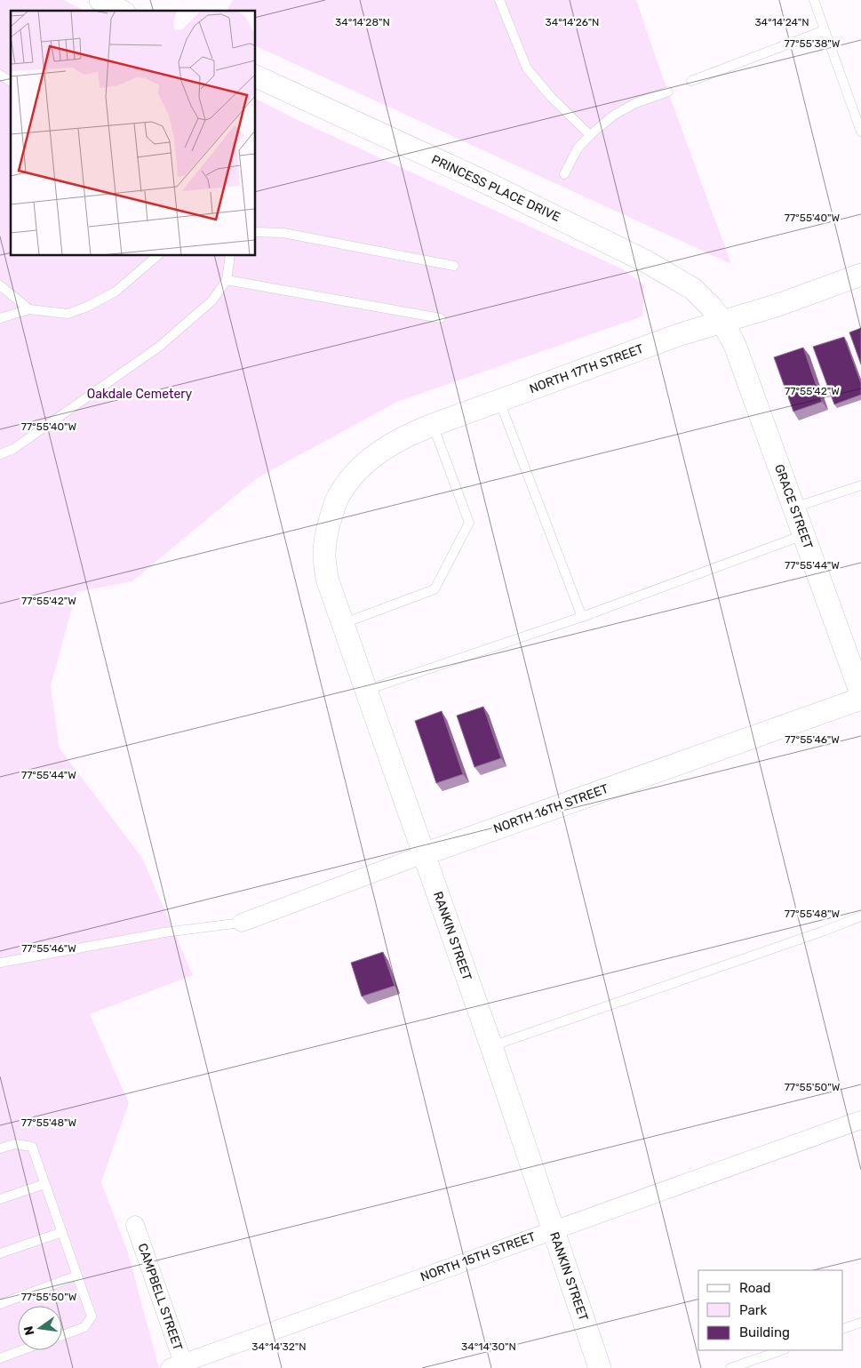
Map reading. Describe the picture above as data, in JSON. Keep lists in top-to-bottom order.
{
  "streets": {
    "street": [
      "PRINCESS PLACE DRIVE",
      "NORTH 17TH STREET",
      "GRACE STREET",
      "NORTH 16TH STREET",
      "RANKIN STREET",
      "NORTH 15TH STREET",
      "CAMPBELL STREET"
    ]
  },
  "crossings": [
    ["PRINCESS PLACE DRIVE", "NORTH 17TH STREET"],
    ["PRINCESS PLACE DRIVE", "GRACE STREET"],
    ["NORTH 17TH STREET", "GRACE STREET"],
    ["NORTH 17TH STREET", "RANKIN STREET"],
    ["NORTH 16TH STREET", "RANKIN STREET"],
    ["RANKIN STREET", "NORTH 15TH STREET"],
    ["NORTH 15TH STREET", "CAMPBELL STREET"]
  ],
  "parks": ["Oakdale Cemetery"],
  "legend": ["Road", "Park", "Building"],
  "north": "left",
  "coordinates": [
    "34°14'28\"N",
    "34°14'26\"N",
    "34°14'24\"N",
    "77°55'38\"W",
    "77°55'40\"W",
    "77°55'42\"W",
    "77°55'44\"W",
    "77°55'46\"W",
    "77°55'48\"W",
    "77°55'50\"W",
    "34°14'32\"N",
    "34°14'30\"N"
  ]
}
